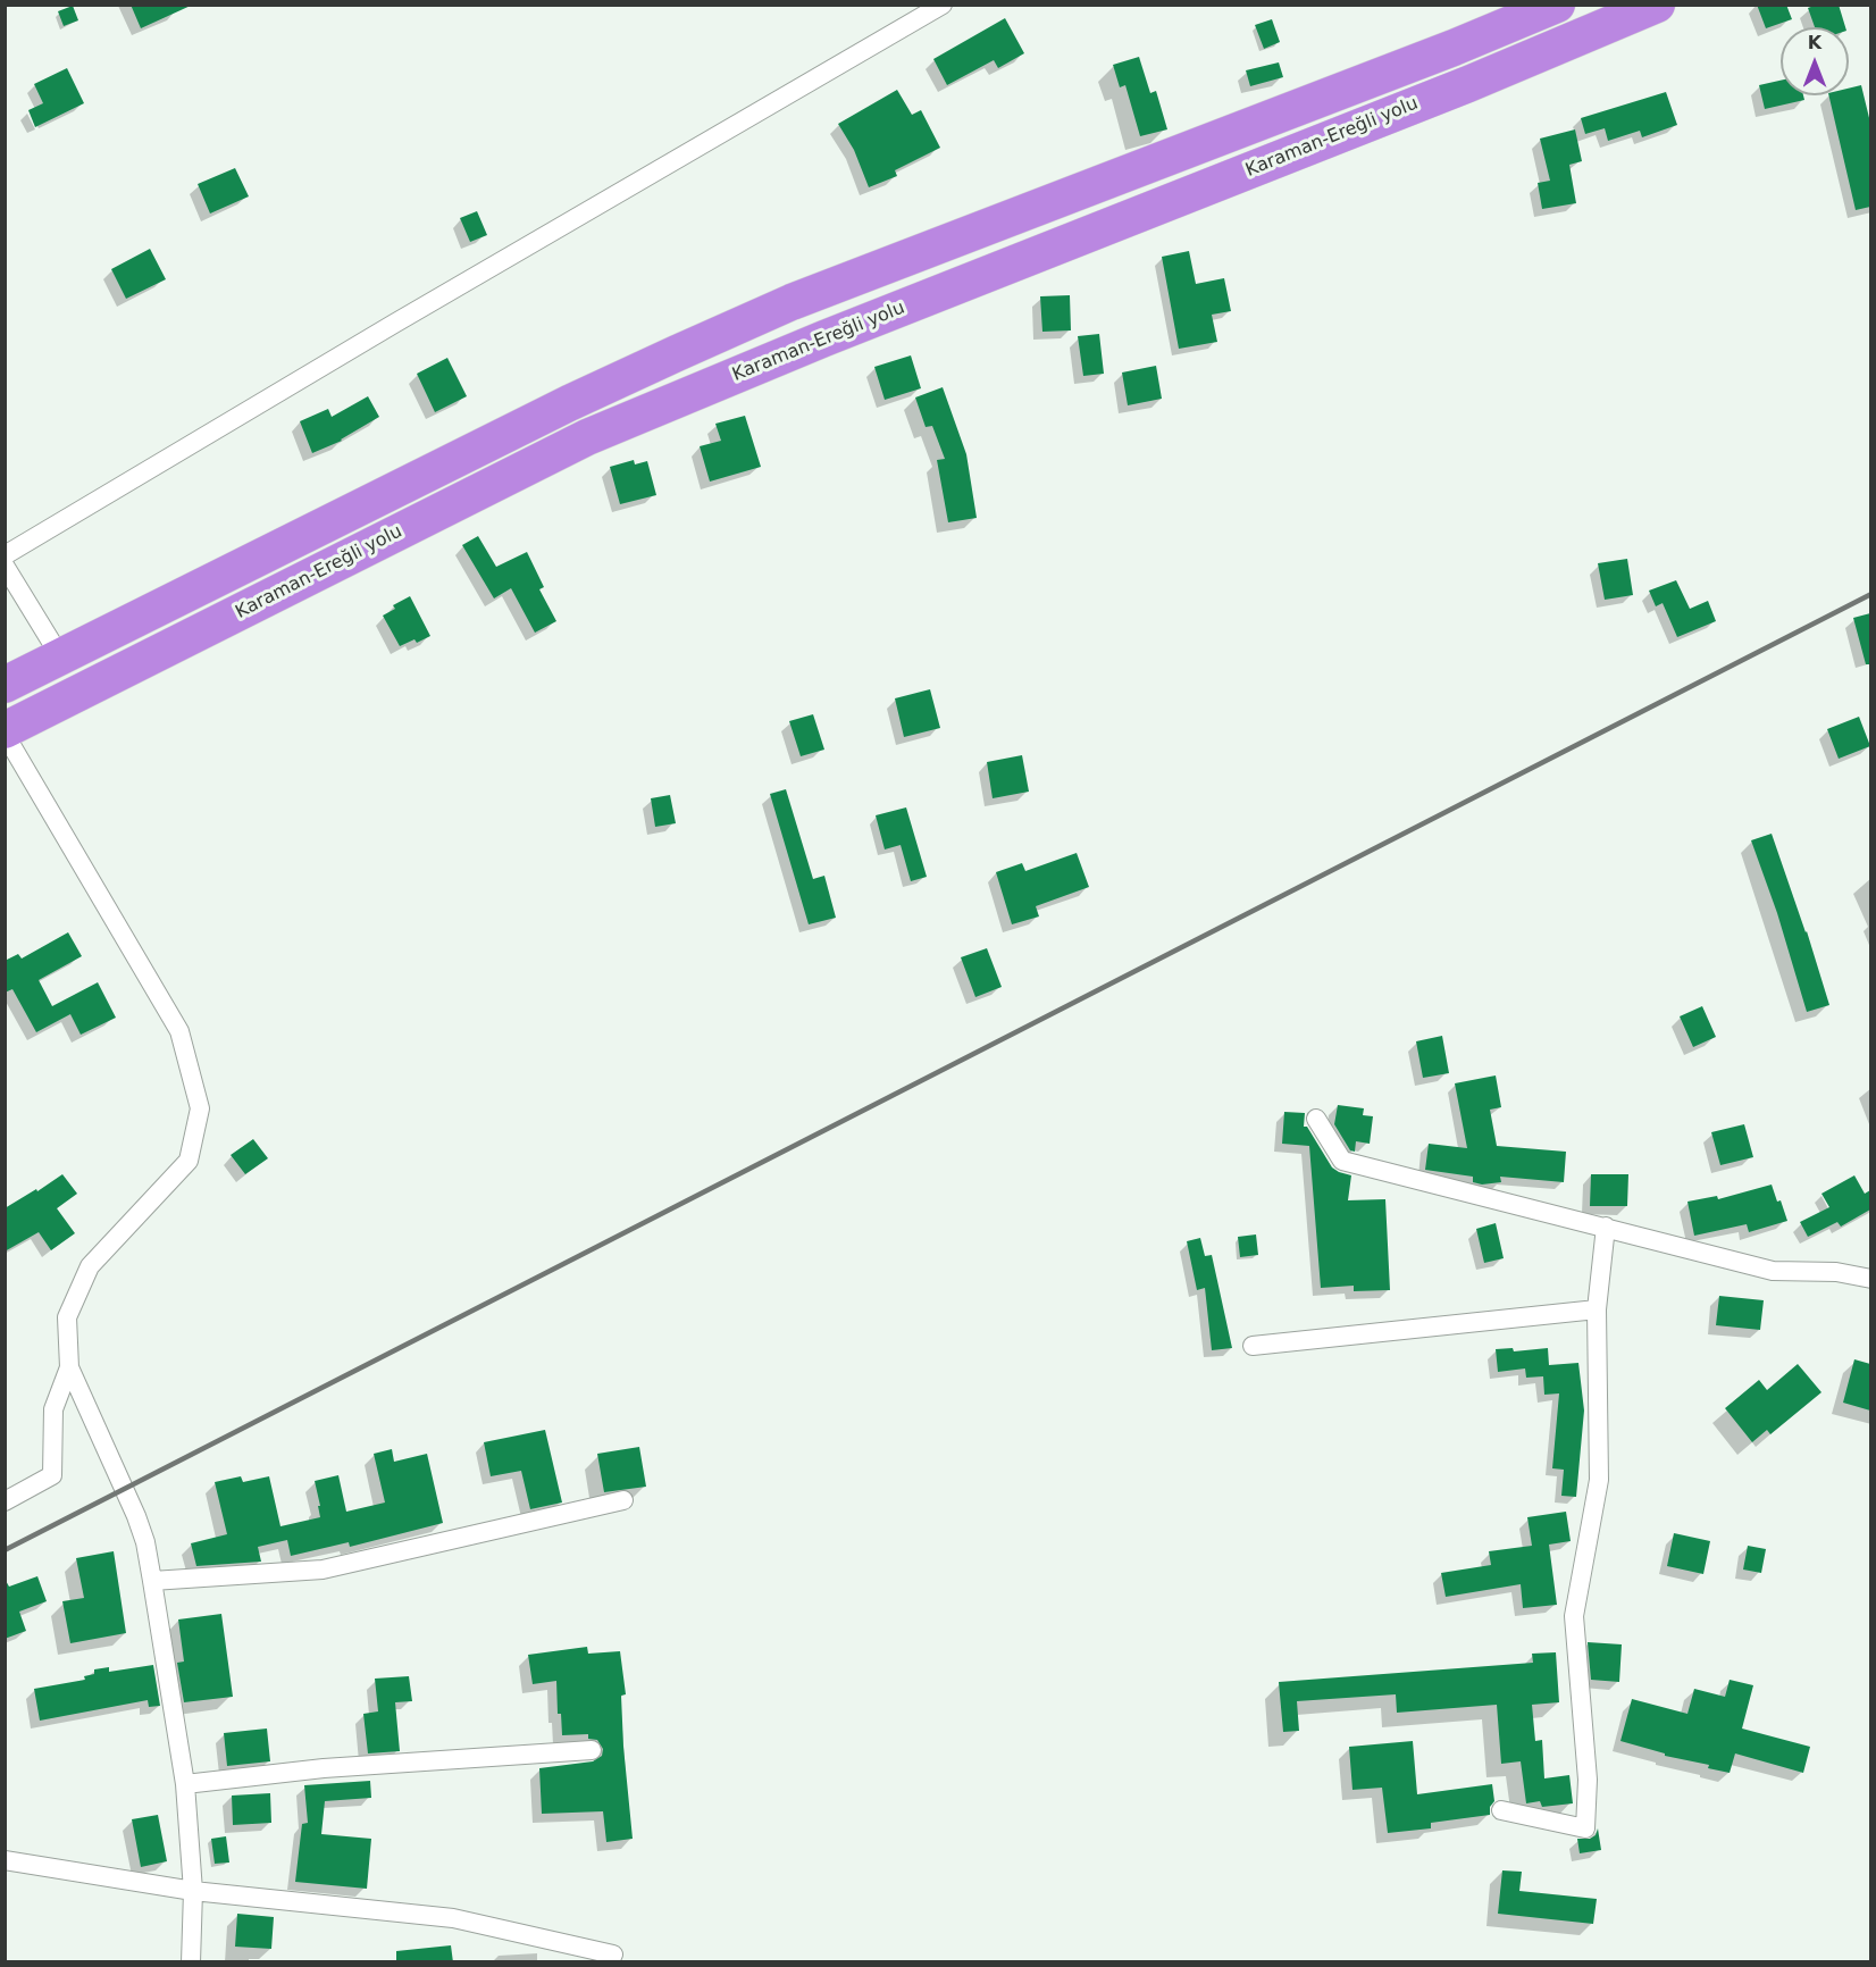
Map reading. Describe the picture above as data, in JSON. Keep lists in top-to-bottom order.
{
  "streets": {
    "highway": ["Karaman-Ereğli yolu"]
  },
  "north": "top"
}
